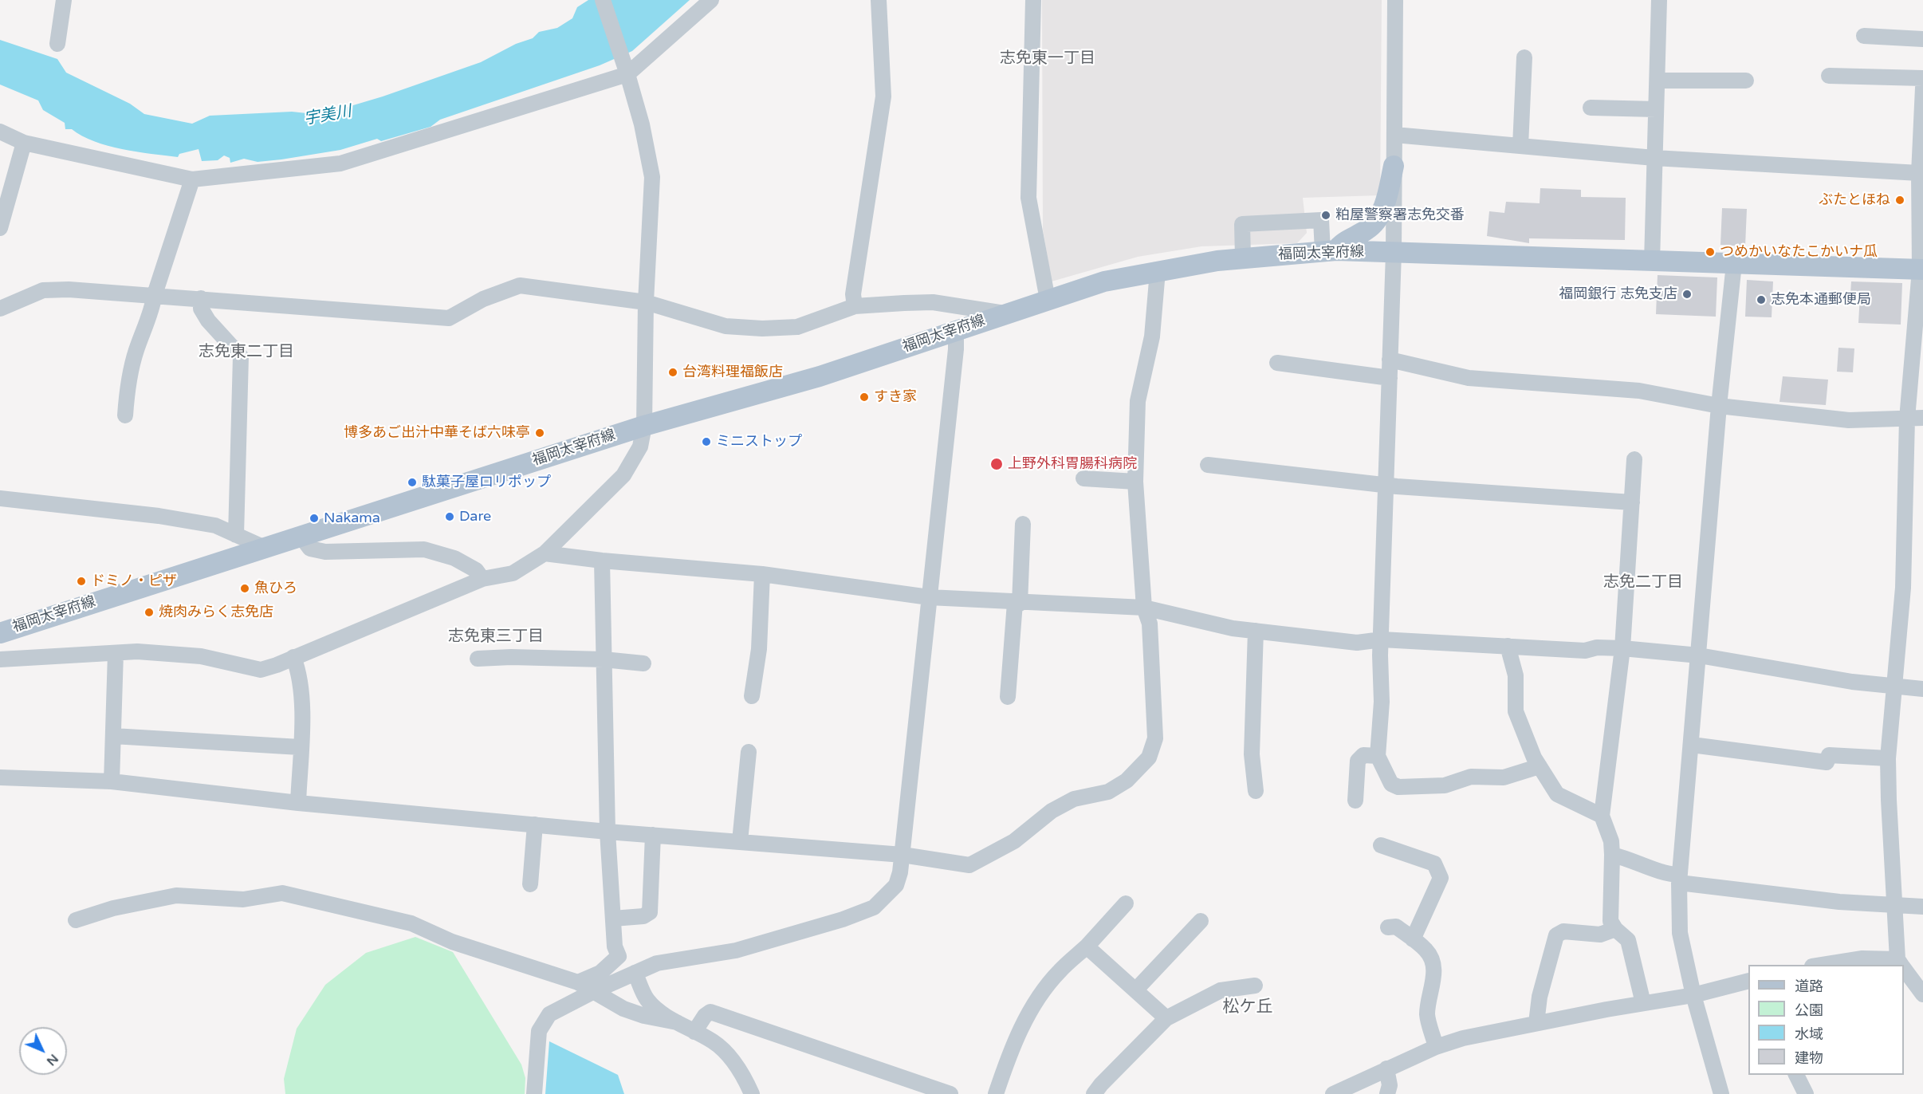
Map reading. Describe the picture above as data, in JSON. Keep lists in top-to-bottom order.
{
  "streets": {
    "main road": ["福岡太宰府線"]
  },
  "districts": [
    "志免東一丁目",
    "志免東二丁目",
    "志免二丁目",
    "志免東三丁目",
    "松ケ丘"
  ],
  "water": ["宇美川"],
  "places": [
    "ぶたとほね",
    "粕屋警察署志免交番",
    "つめかいなたこかいナ瓜",
    "福岡銀行 志免支店",
    "志免本通郵便局",
    "台湾料理福飯店",
    "すき家",
    "博多あご出汁中華そば六味亭",
    "ミニストップ",
    "上野外科胃腸科病院",
    "駄菓子屋ロリポップ",
    "Dare",
    "Nakama",
    "ドミノ・ピザ",
    "魚ひろ",
    "焼肉みらく志免店"
  ],
  "legend": [
    "道路",
    "公園",
    "水域",
    "建物"
  ],
  "north": "bottom right"
}
